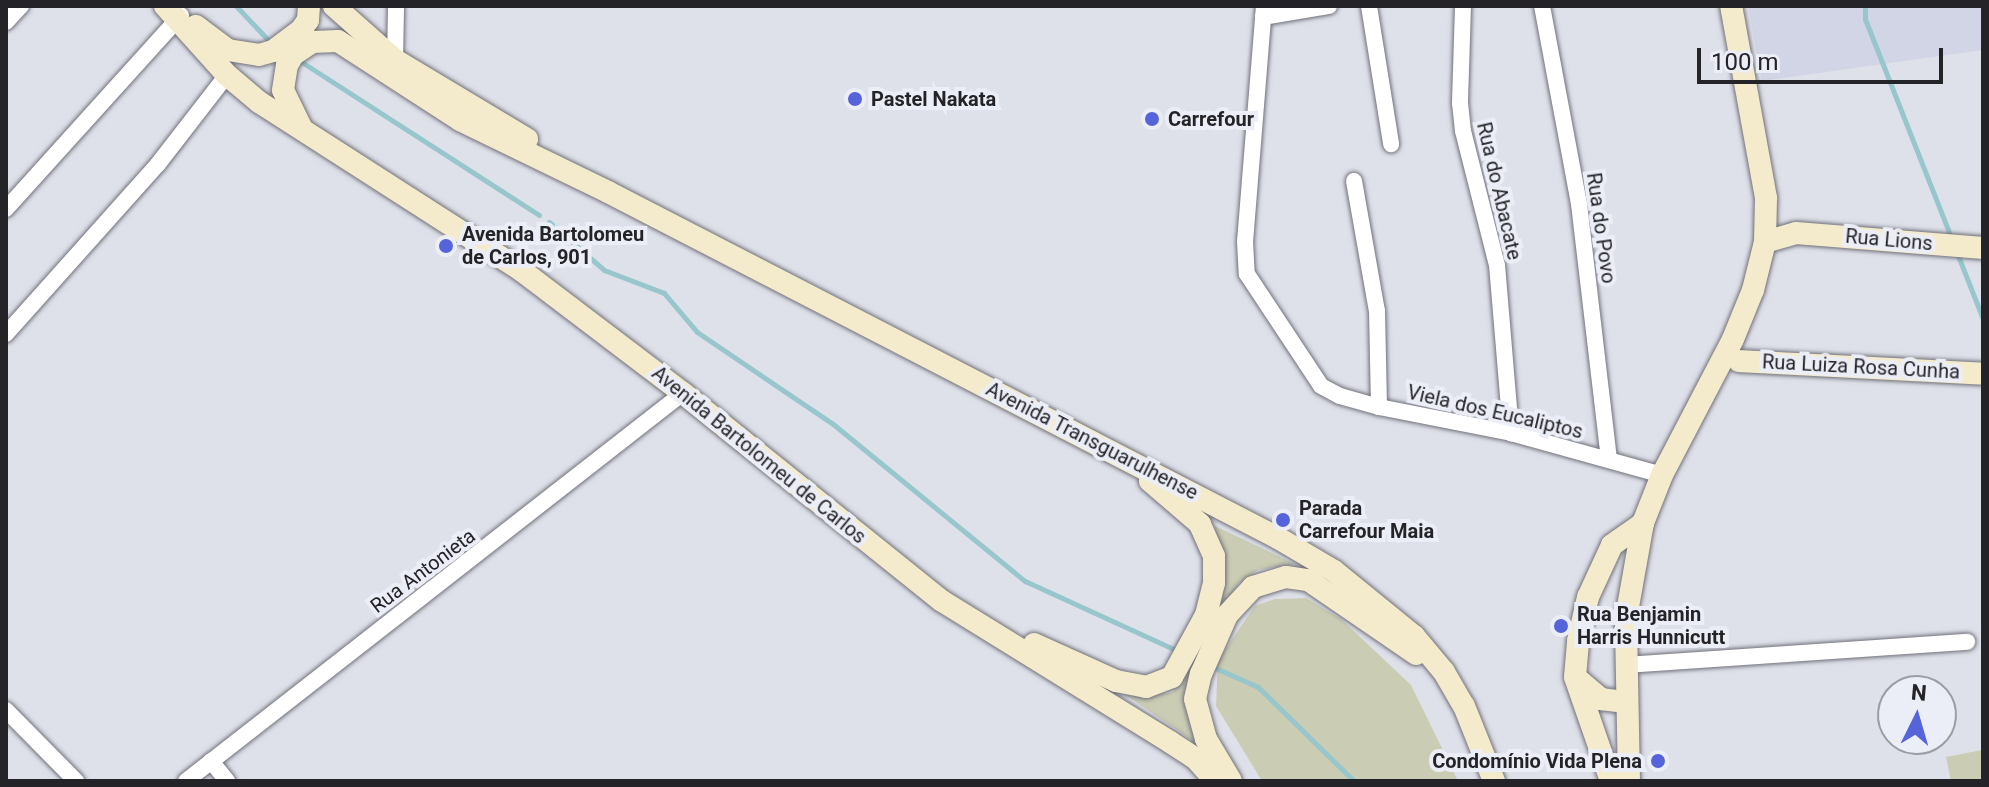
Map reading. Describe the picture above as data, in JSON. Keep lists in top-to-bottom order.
{
  "streets": {
    "main road": [
      "Rua Lions",
      "Rua Luiza Rosa Cunha",
      "Avenida Transguarulhense",
      "Avenida Bartolomeu de Carlos"
    ],
    "street": [
      "Rua do Abacate",
      "Rua do Povo",
      "Viela dos Eucaliptos",
      "Rua Antonieta"
    ]
  },
  "crossings": [
    ["Rua do Abacate", "Viela dos Eucaliptos"],
    ["Rua do Povo", "Viela dos Eucaliptos"],
    ["Avenida Bartolomeu de Carlos", "Rua Antonieta"]
  ],
  "places": [
    "Pastel Nakata",
    "Carrefour",
    "Avenida Bartolomeu de Carlos, 901",
    "Parada Carrefour Maia",
    "Rua Benjamin Harris Hunnicutt",
    "Condomínio Vida Plena"
  ],
  "scale_bar": "100 m",
  "north": "top"
}
